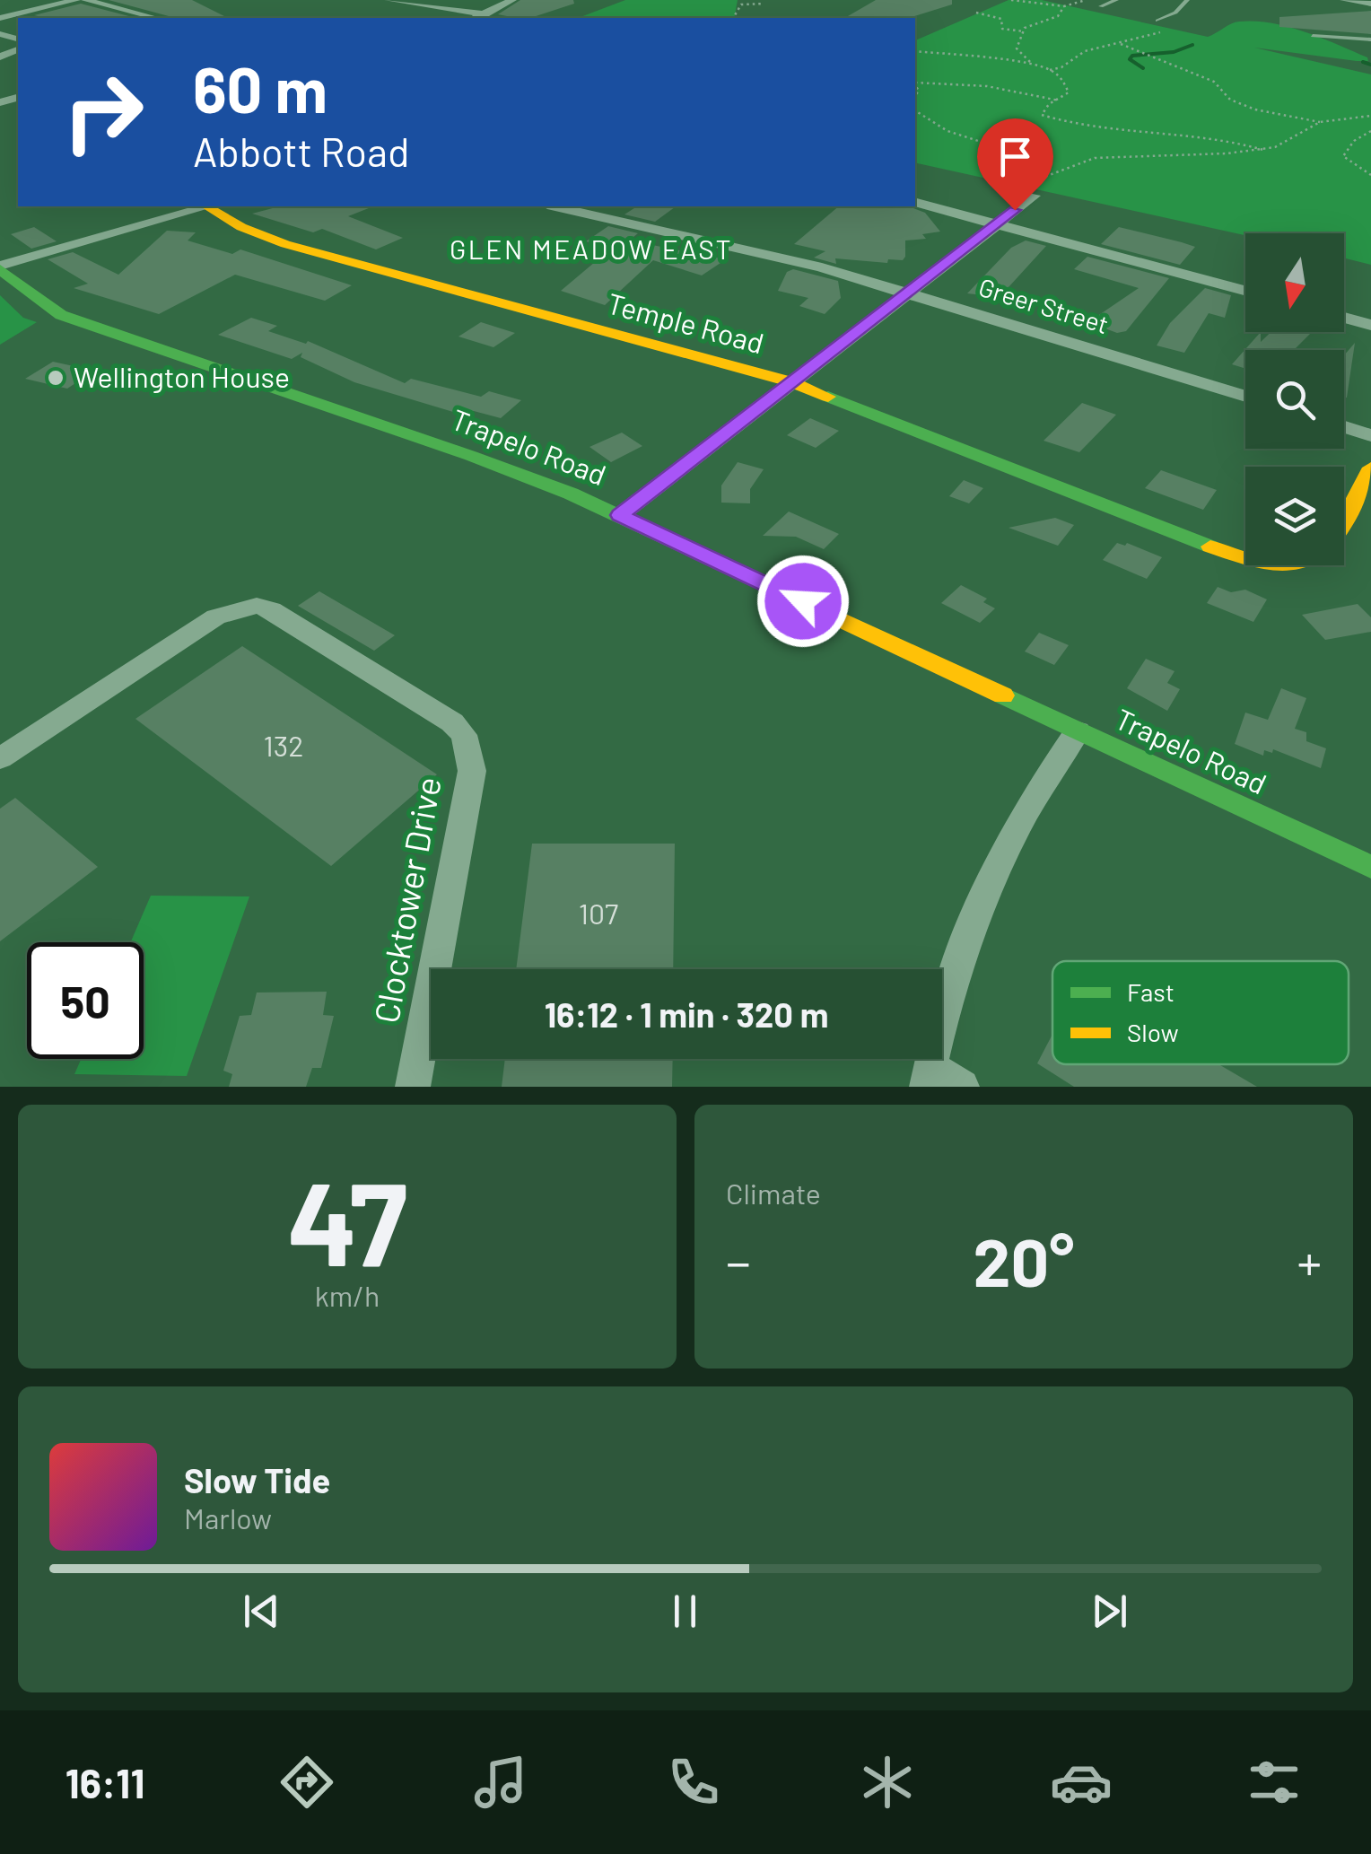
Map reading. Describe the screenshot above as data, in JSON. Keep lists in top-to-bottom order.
{
  "streets": {
    "street": [
      "Greer Street",
      "Temple Road",
      "Trapelo Road",
      "Clocktower Drive"
    ]
  },
  "districts": ["GLEN MEADOW EAST"],
  "places": ["Wellington House"],
  "house_numbers": ["132", "107"],
  "legend": ["Fast", "Slow"],
  "north": "bottom",
  "page": {
    "turn": ["60 m", "Abbott Road"],
    "limit": "50",
    "trip": "16:12 · 1 min · 320 m",
    "tile": [
      ["47", "km/h"],
      "Climate"
    ],
    "heat": ["−", "20°", "+"],
    "song": ["Slow Tide", "Marlow"],
    "tabs": "16:11"
  }
}
